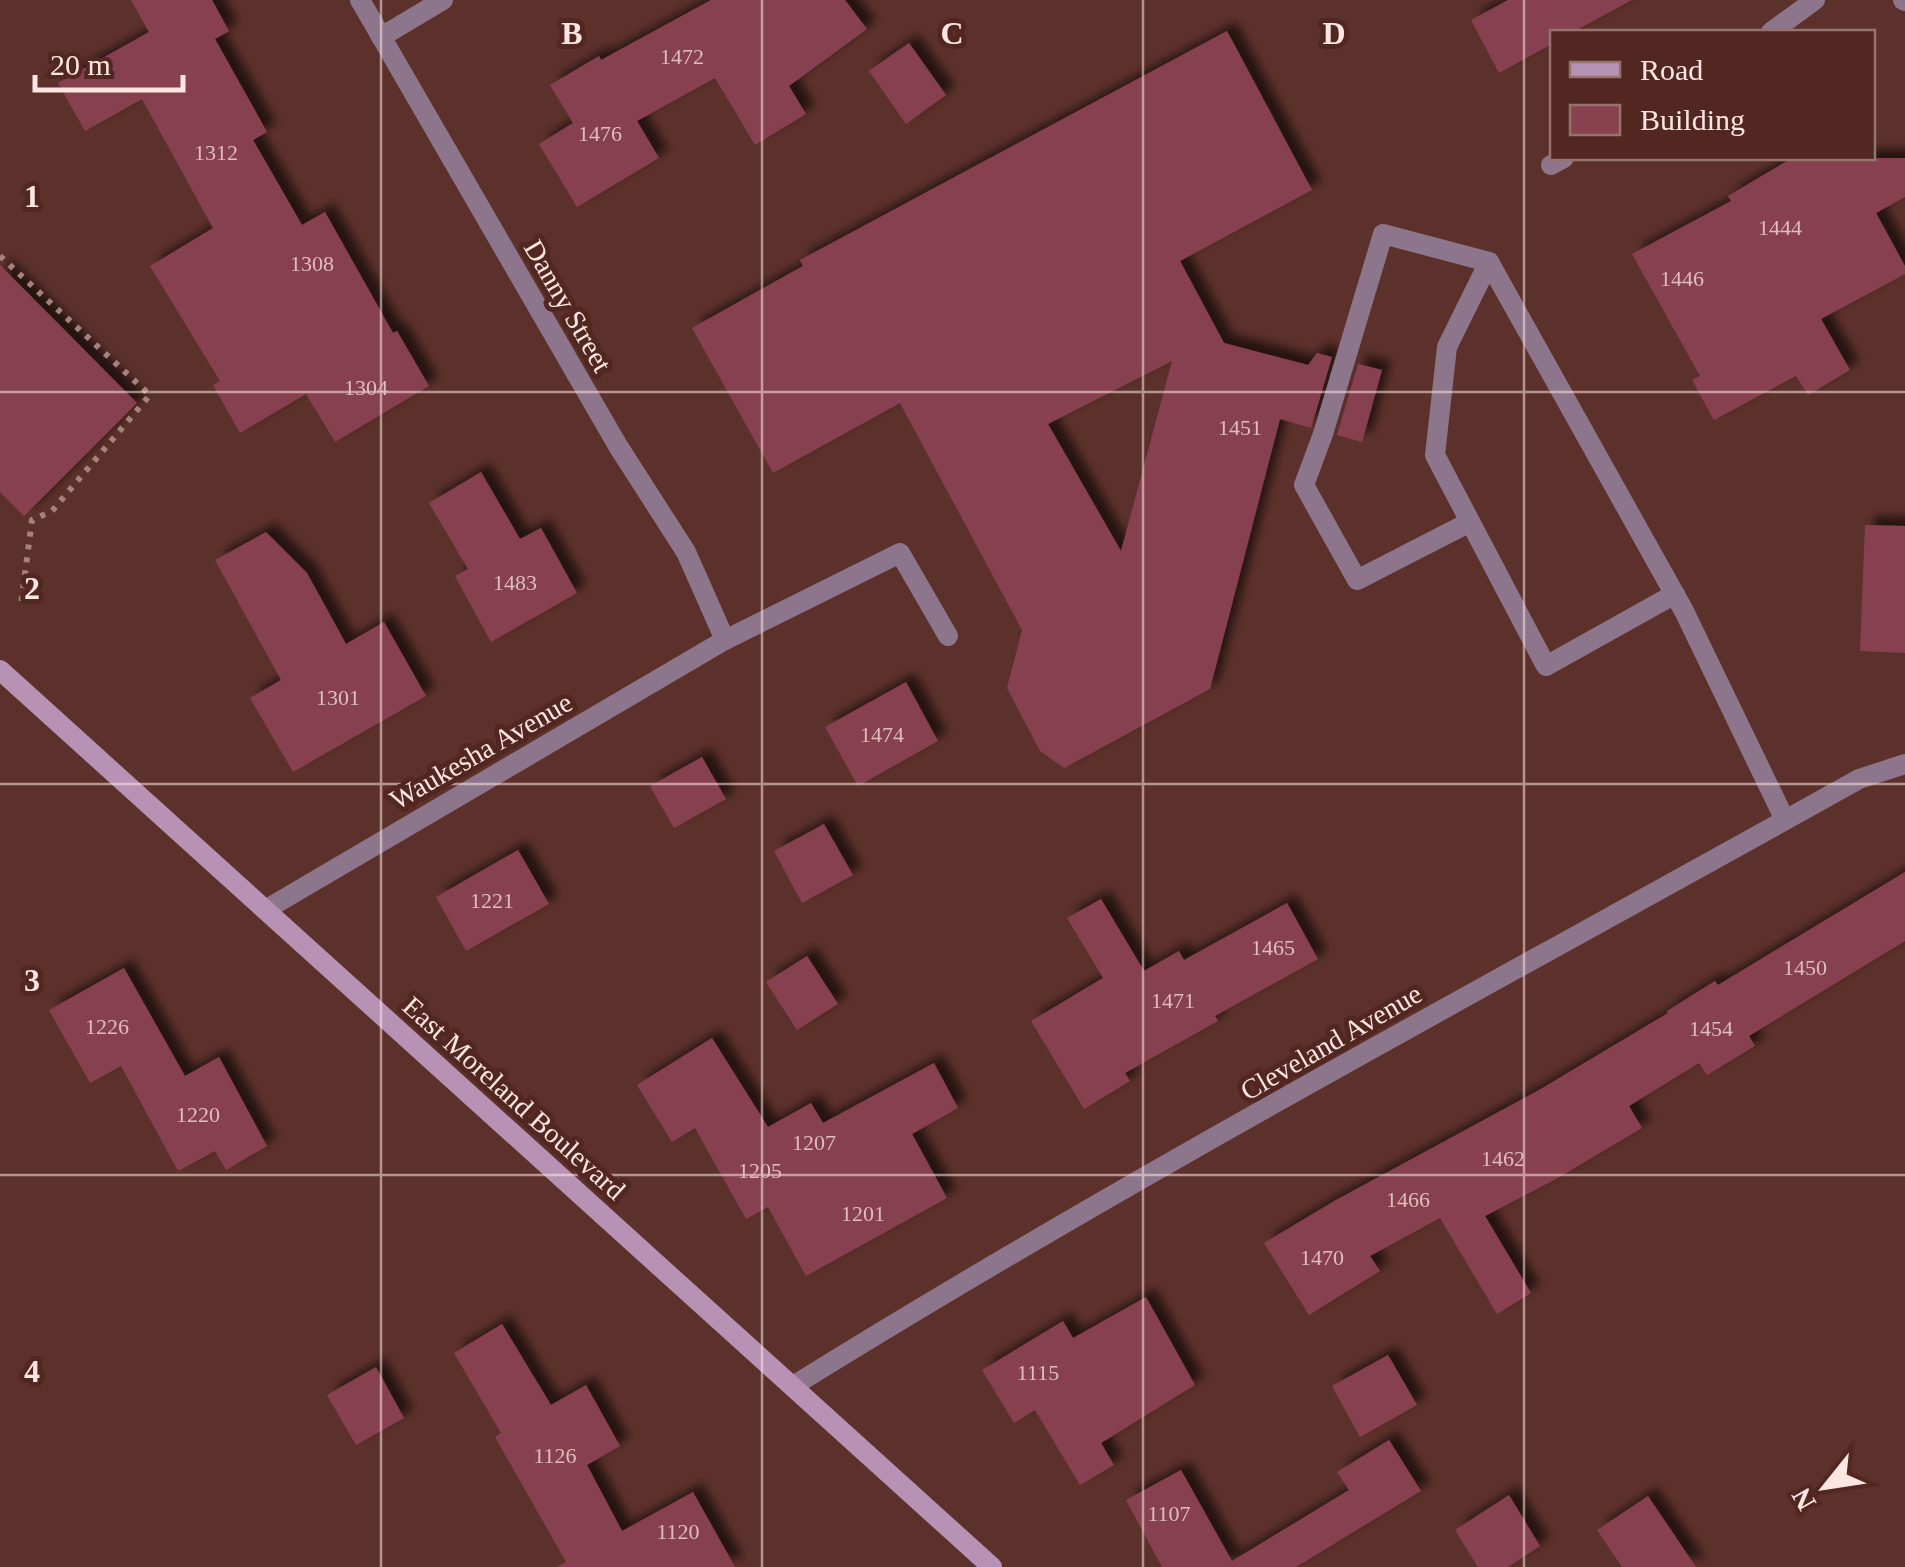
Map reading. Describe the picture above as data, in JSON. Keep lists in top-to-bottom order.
{
  "streets": {
    "main road": ["East Moreland Boulevard"],
    "street": ["Danny Street", "Waukesha Avenue", "Cleveland Avenue"]
  },
  "crossings": [
    ["Danny Street", "Waukesha Avenue"],
    ["Waukesha Avenue", "East Moreland Boulevard"],
    ["Cleveland Avenue", "East Moreland Boulevard"]
  ],
  "house_numbers": [
    "1472",
    "1476",
    "1312",
    "1444",
    "1308",
    "1446",
    "1304",
    "1451",
    "1483",
    "1301",
    "1474",
    "1221",
    "1465",
    "1450",
    "1471",
    "1226",
    "1454",
    "1220",
    "1207",
    "1462",
    "1205",
    "1466",
    "1201",
    "1470",
    "1115",
    "1126",
    "1107",
    "1120"
  ],
  "legend": ["Road", "Building"],
  "scale_bar": "20 m",
  "north": "bottom left",
  "grid": {
    "columns": ["B", "C", "D"],
    "rows": [
      "1",
      "2",
      "3",
      "4"
    ]
  }
}
